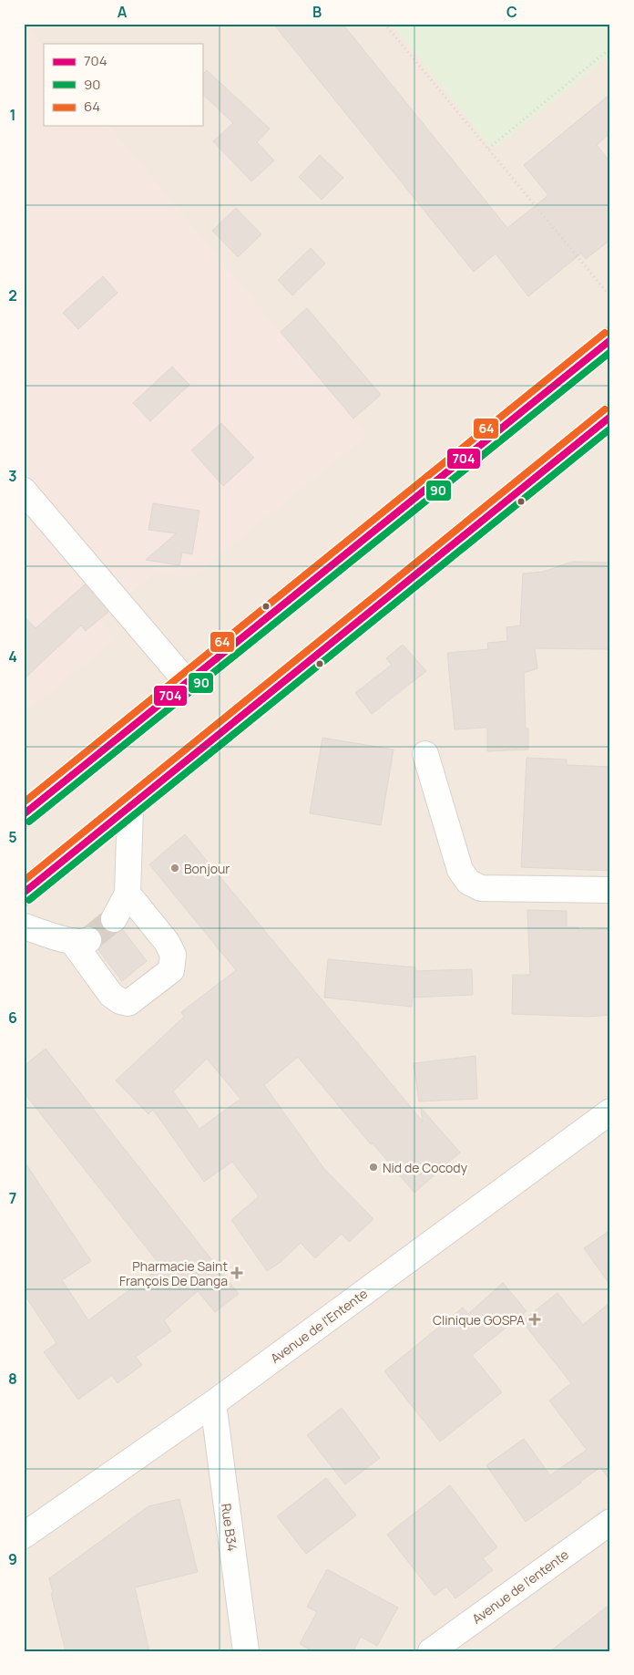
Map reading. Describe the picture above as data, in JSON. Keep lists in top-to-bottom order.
{
  "streets": {
    "street": ["Avenue de l'Entente", "Rue B34", "Avenue de l'entente"]
  },
  "crossings": [
    ["Avenue de l'Entente", "Rue B34"]
  ],
  "places": {
    "other": ["Bonjour", "Nid de Cocody"],
    "health": ["Pharmacie Saint François De Danga", "Clinique GOSPA"]
  },
  "lines": ["transit line 64", "transit line 704", "transit line 90"],
  "legend": ["704", "90", "64"],
  "grid": {
    "columns": ["A", "B", "C"],
    "rows": [
      "1",
      "2",
      "3",
      "4",
      "5",
      "6",
      "7",
      "8",
      "9"
    ]
  }
}
